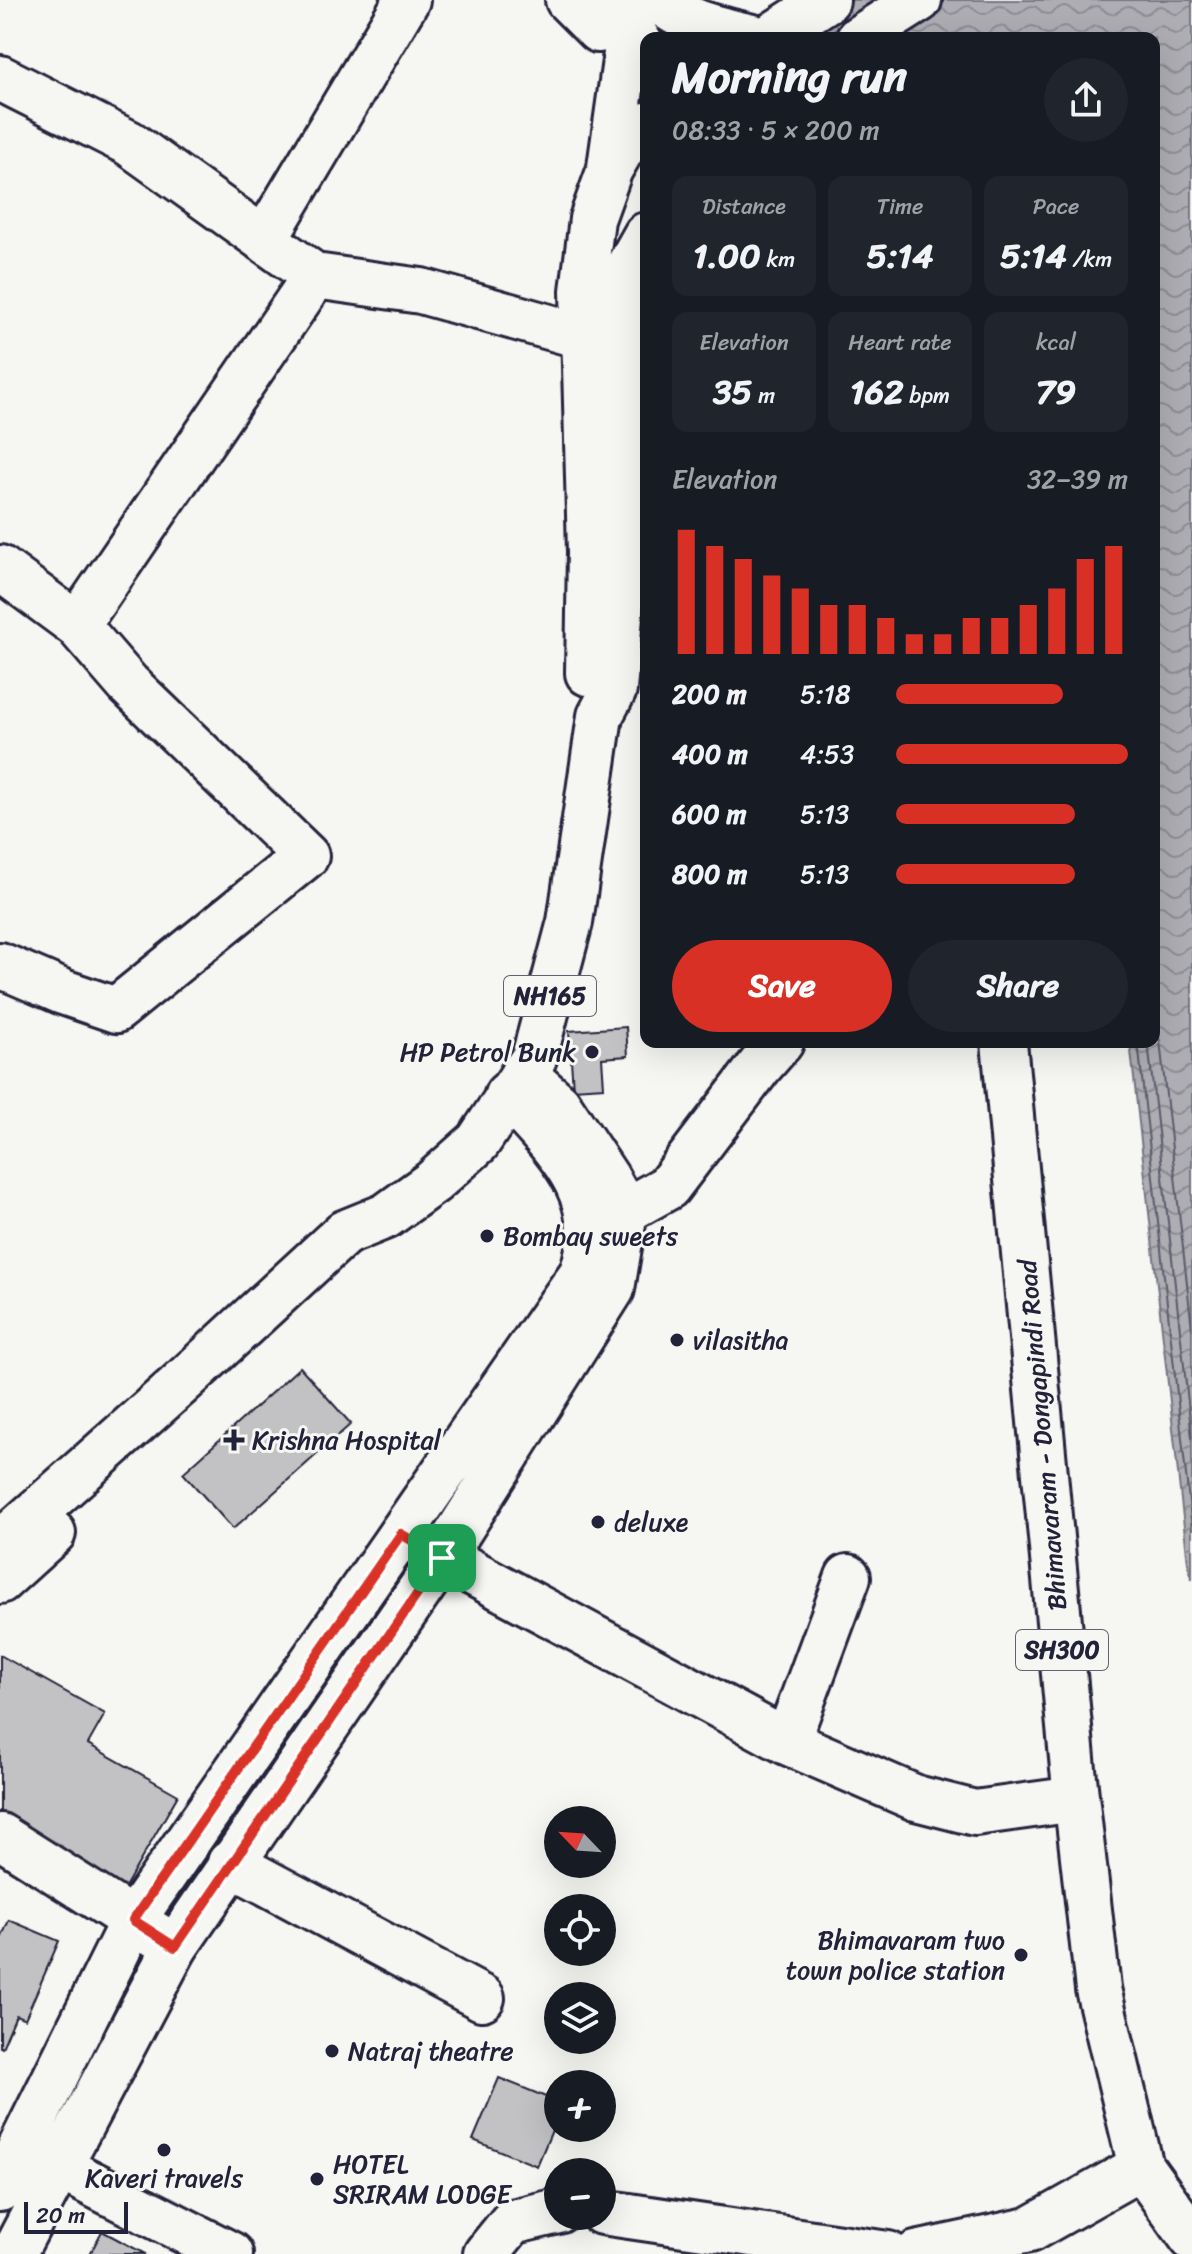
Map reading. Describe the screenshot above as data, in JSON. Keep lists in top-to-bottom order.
{
  "streets": {
    "main road": ["NH165", "Bhimavaram - Dongapindi Road", "SH300"]
  },
  "places": {
    "other": [
      "HP Petrol Bunk",
      "Bombay sweets",
      "vilasitha",
      "deluxe",
      "Bhimavaram two town police station",
      "Natraj theatre",
      "Kaveri travels",
      "HOTEL SRIRAM LODGE"
    ],
    "health": ["Krishna Hospital"]
  },
  "scale_bar": "20 m",
  "north": "top left",
  "page": {
    "heading": ["Morning run", "08:33 · 5 × 200 m"],
    "stats": [
      ["Distance", "1.00 km"],
      ["Time", "5:14"],
      ["Pace", "5:14 /km"],
      ["Elevation", "35 m"],
      ["Heart rate", "162 bpm"],
      ["kcal", "79"]
    ],
    "chart": ["Elevation", "32–39 m"],
    "list": [
      {
        "name": "200 m",
        "note": "5:18"
      },
      {
        "name": "400 m",
        "note": "4:53"
      },
      {
        "name": "600 m",
        "note": "5:13"
      },
      {
        "name": "800 m",
        "note": "5:13"
      }
    ],
    "buttons": ["Save", "Share"],
    "map_buttons": ["+", "−"],
    "scale": "20 m"
  }
}
